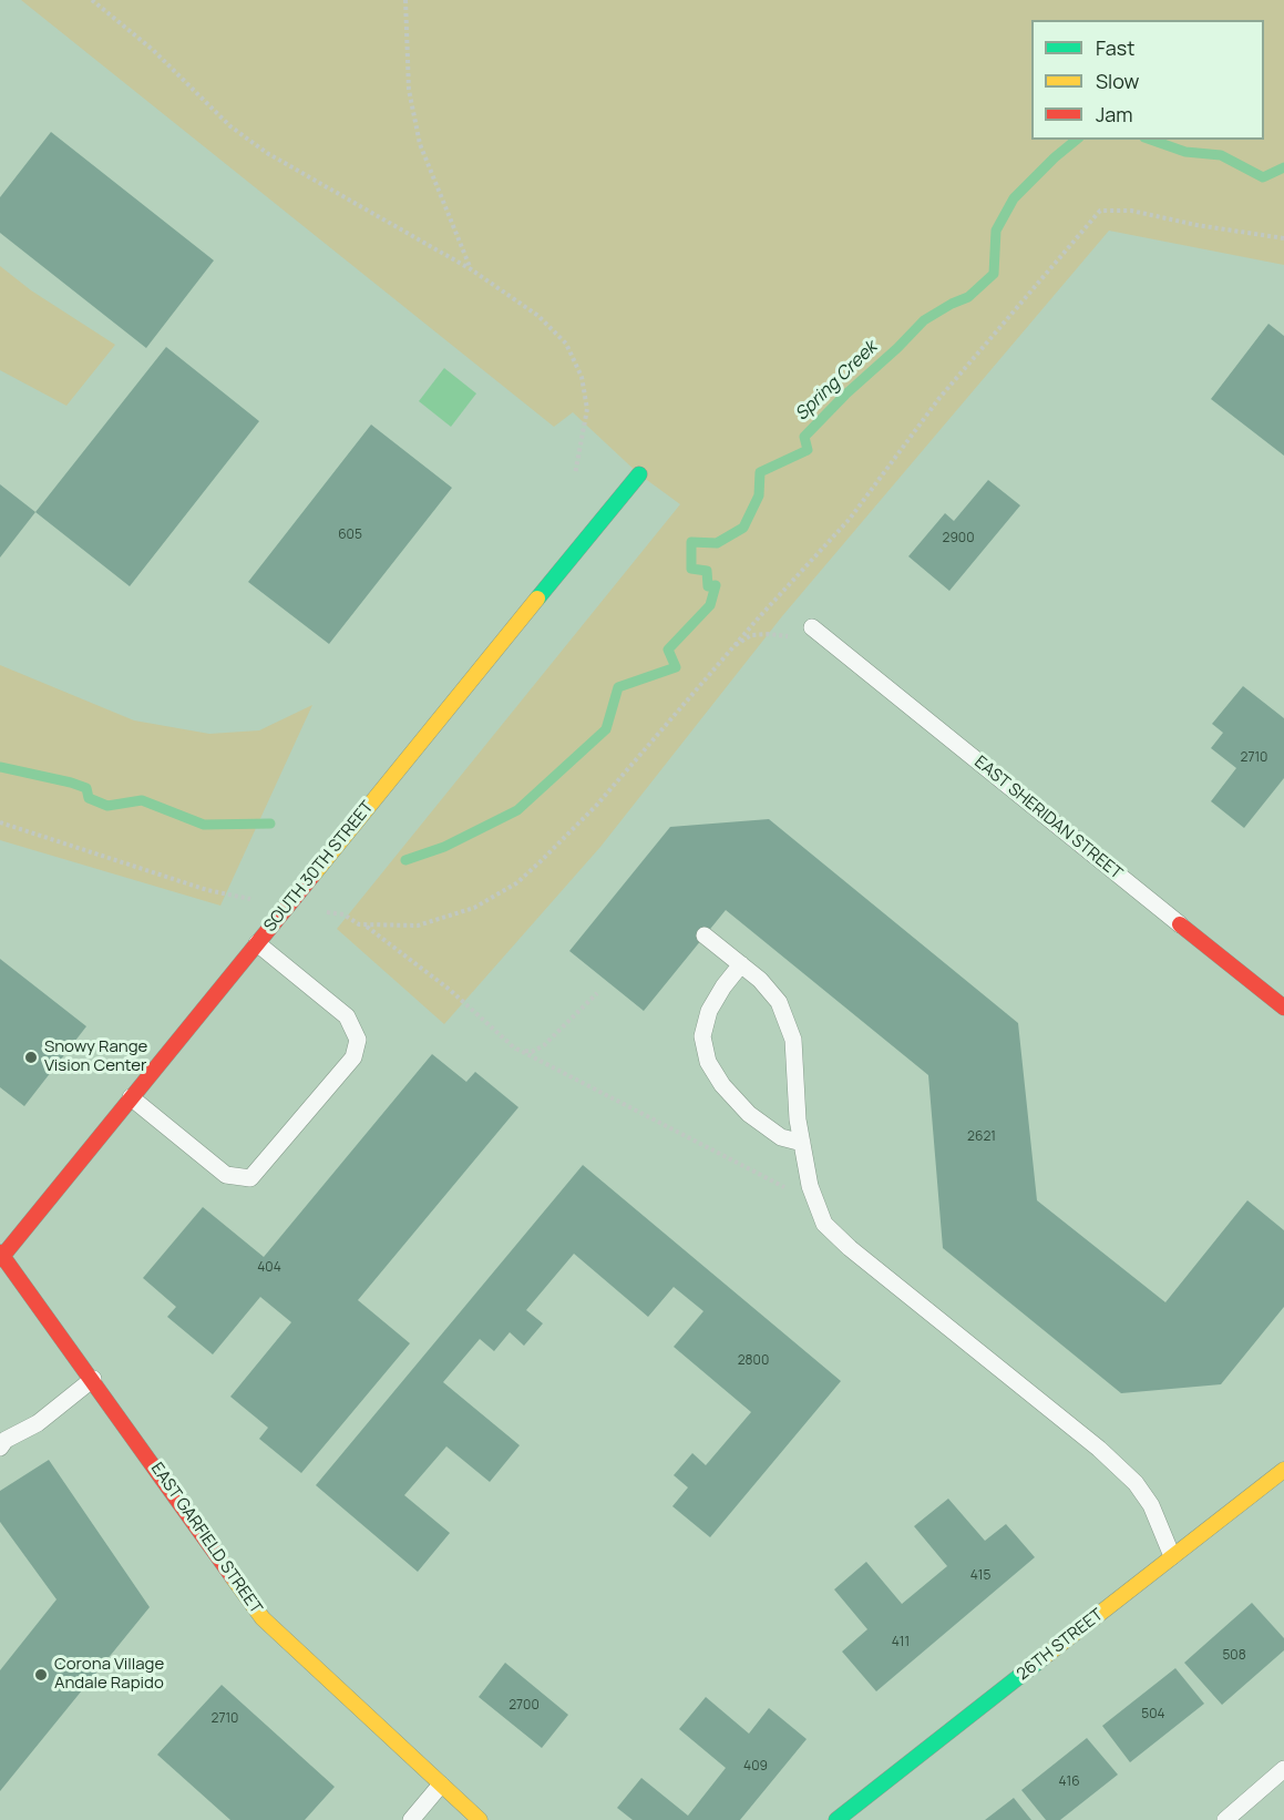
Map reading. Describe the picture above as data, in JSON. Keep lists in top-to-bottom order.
{
  "streets": {
    "street": [
      "EAST SHERIDAN STREET",
      "SOUTH 30TH STREET",
      "EAST GARFIELD STREET",
      "26TH STREET"
    ]
  },
  "crossings": [
    ["SOUTH 30TH STREET", "EAST GARFIELD STREET"]
  ],
  "water": ["Spring Creek"],
  "places": ["Snowy Range Vision Center", "Corona Village Andale Rapido"],
  "house_numbers": [
    "605",
    "2900",
    "2710",
    "2621",
    "404",
    "2800",
    "415",
    "411",
    "508",
    "2700",
    "504",
    "2710",
    "409",
    "416"
  ],
  "legend": ["Fast", "Slow", "Jam"]
}
